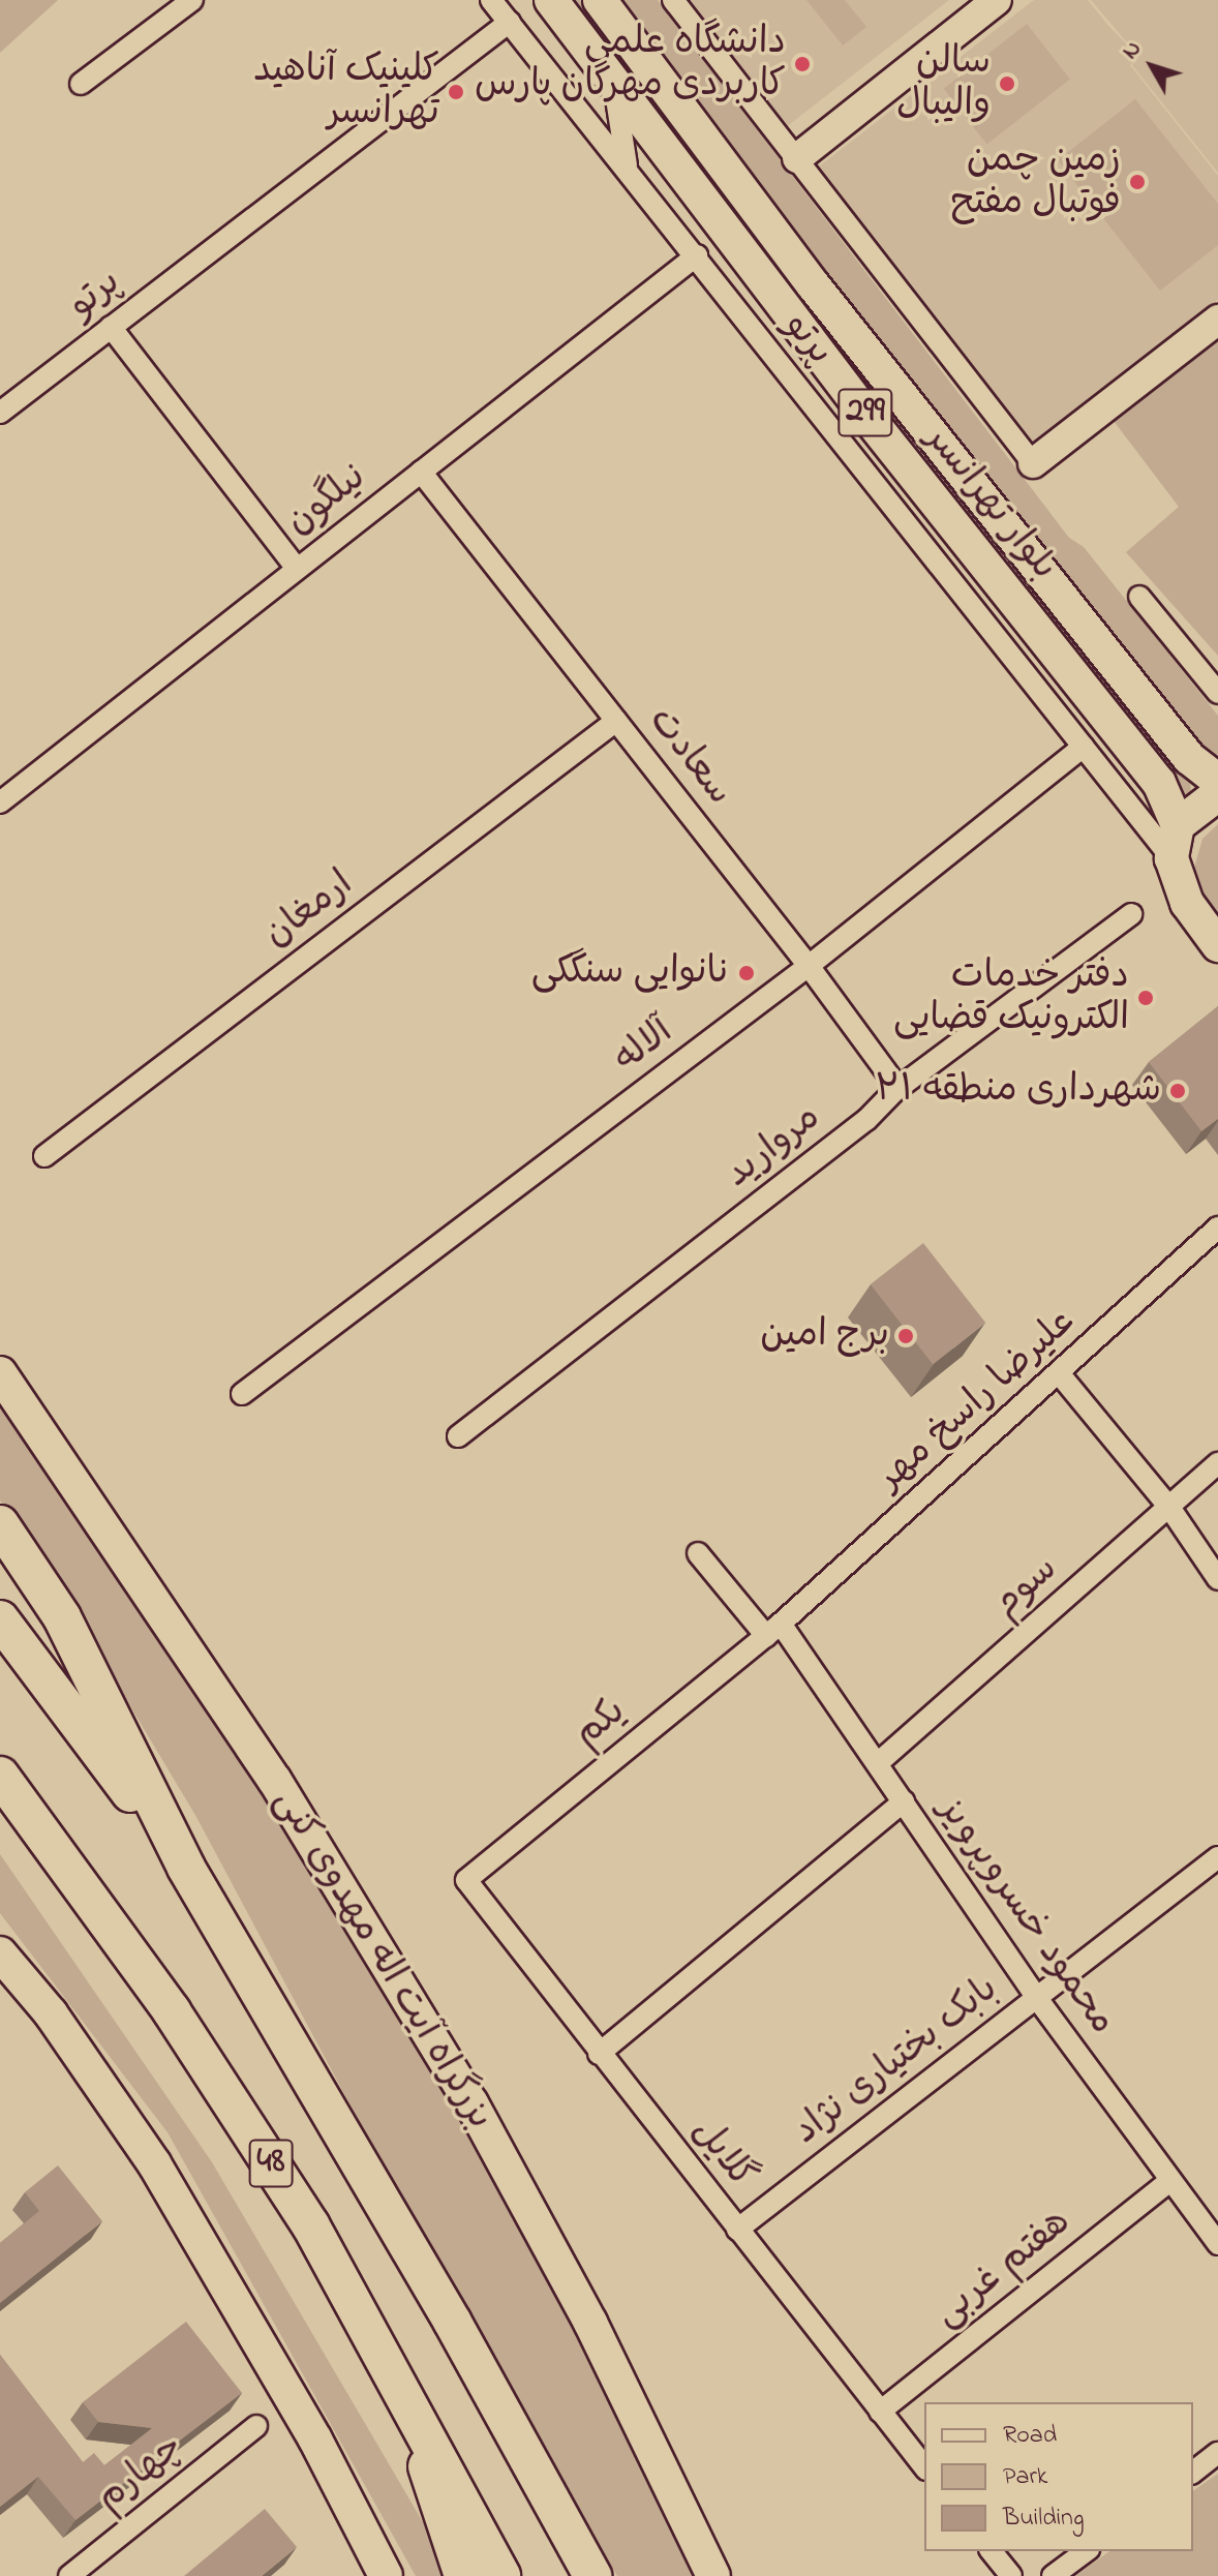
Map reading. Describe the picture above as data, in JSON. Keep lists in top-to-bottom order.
{
  "streets": {
    "highway": ["48"],
    "main road": ["299", "بلوار تهرانسر", "بزرگراه آیت اله مهدوی کنی"],
    "street": [
      "پرتو",
      "نیلگون",
      "سعادت",
      "ارمغان",
      "آلاله",
      "مروارید",
      "علیرضا راسخ مهر",
      "سوم",
      "یکم",
      "محمود خسروپرویز",
      "بابک بختیاری نژاد",
      "گلایل",
      "هفتم غربی",
      "چهارم"
    ]
  },
  "crossings": [
    ["پرتو", "نیلگون"],
    ["پرتو", "آلاله"],
    ["نیلگون", "سعادت"],
    ["سعادت", "ارمغان"],
    ["سعادت", "آلاله"],
    ["سعادت", "مروارید"],
    ["علیرضا راسخ مهر", "یکم"],
    ["علیرضا راسخ مهر", "محمود خسروپرویز"],
    ["سوم", "محمود خسروپرویز"],
    ["یکم", "محمود خسروپرویز"],
    ["یکم", "گلایل"],
    ["محمود خسروپرویز", "بابک بختیاری نژاد"],
    ["محمود خسروپرویز", "هفتم غربی"],
    ["بابک بختیاری نژاد", "گلایل"],
    ["گلایل", "هفتم غربی"]
  ],
  "places": [
    "دانشگاه علمی کاربردی مهرگان پارس",
    "سالن والیبال",
    "کلینیک آناهید تهرانسر",
    "زمین چمن فوتبال مفتح",
    "نانوایی سنگکی",
    "دفتر خدمات الکترونیک قضایی",
    "شهرداری منطقه ۲۱",
    "برج امین"
  ],
  "legend": ["Road", "Park", "Building"],
  "north": "top left"
}
